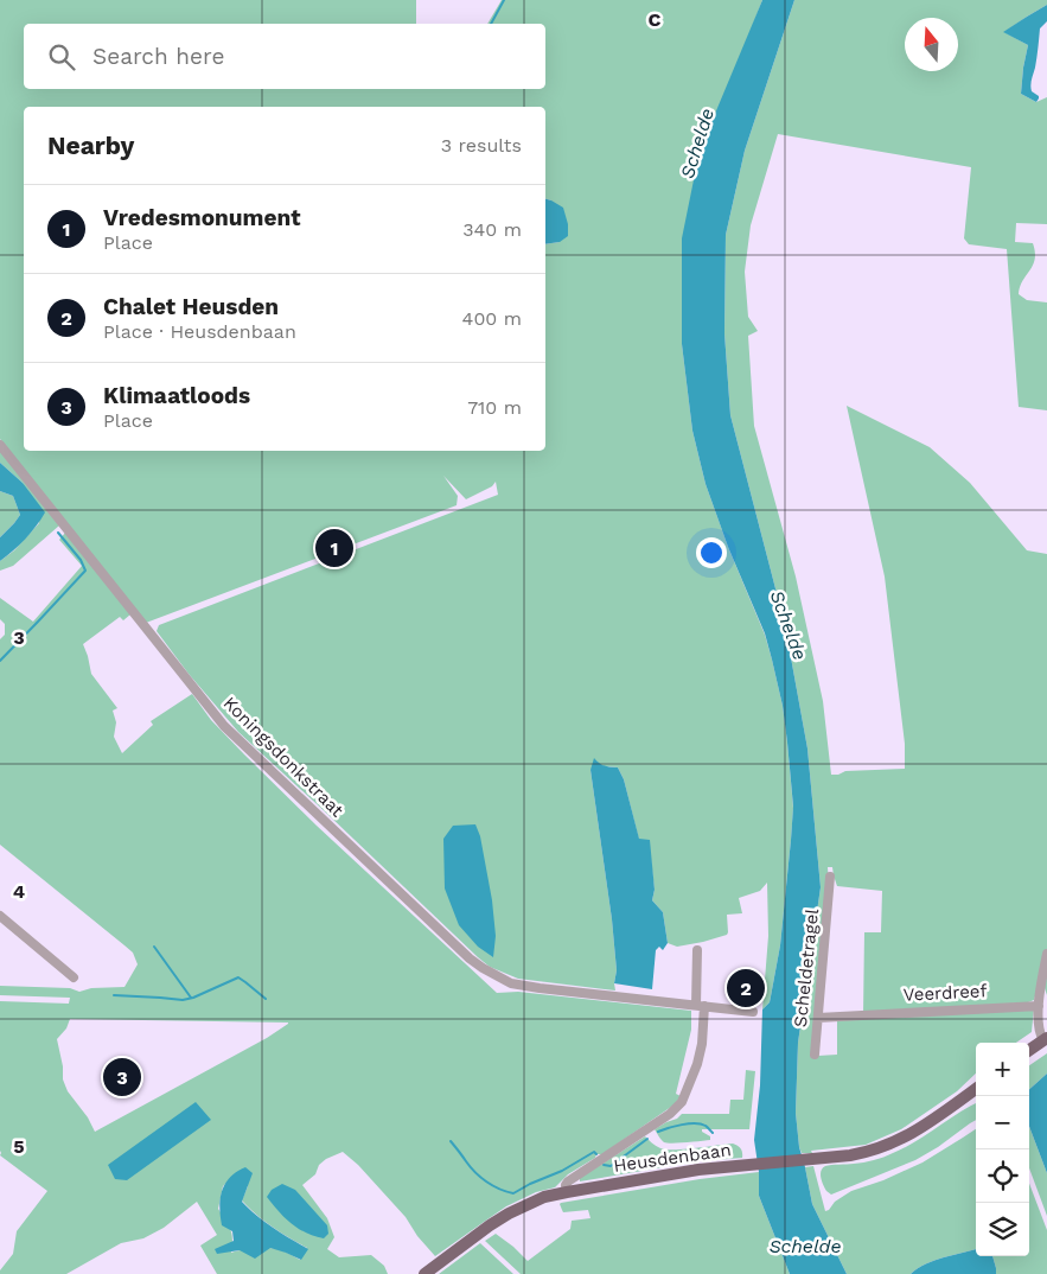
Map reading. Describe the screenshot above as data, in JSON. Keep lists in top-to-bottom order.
{
  "streets": {
    "main road": ["Heusdenbaan"],
    "street": ["Koningsdonkstraat", "Scheldetragel", "Veerdreef"]
  },
  "crossings": [
    ["Koningsdonkstraat", "Heusdenbaan"],
    ["Scheldetragel", "Veerdreef"]
  ],
  "water": ["Schelde"],
  "north": "top",
  "page": {
    "search": "Search here",
    "heading": ["Nearby", "3 results"],
    "list": [
      {
        "mark": "1",
        "name": "Vredesmonument",
        "note": "Place",
        "value": "340 m"
      },
      {
        "mark": "2",
        "name": "Chalet Heusden",
        "note": "Place · Heusdenbaan",
        "value": "400 m"
      },
      {
        "mark": "3",
        "name": "Klimaatloods",
        "note": "Place",
        "value": "710 m"
      }
    ],
    "pins": ["1", "2", "3"],
    "map_buttons": ["+", "−"]
  },
  "grid": {
    "columns": ["C"],
    "rows": ["3", "4", "5"]
  }
}
